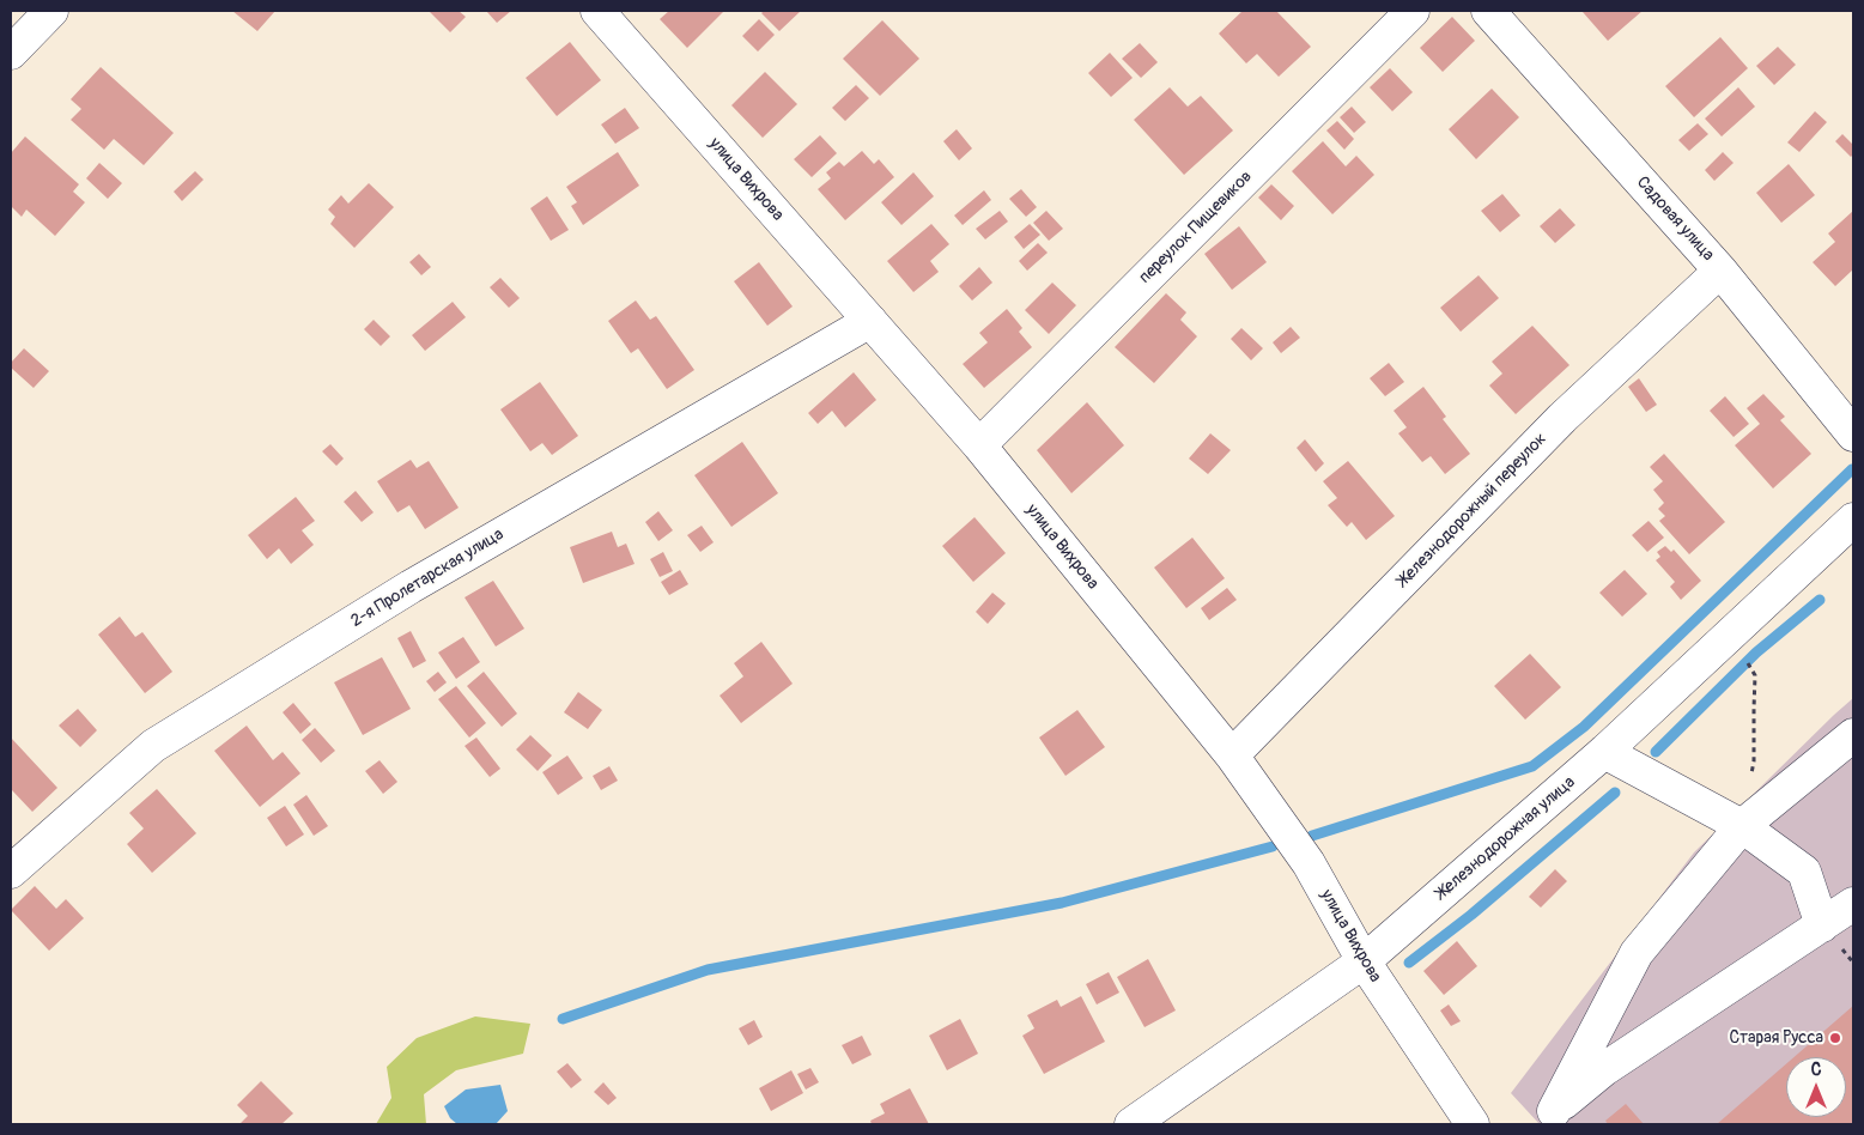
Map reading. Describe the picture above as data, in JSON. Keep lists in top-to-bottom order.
{
  "streets": {
    "street": [
      "улица Вихрова",
      "Садовая улица",
      "переулок Пищевиков",
      "Железнодорожный переулок",
      "2-я Пролетарская улица",
      "Железнодорожная улица"
    ]
  },
  "crossings": [
    ["улица Вихрова", "переулок Пищевиков"],
    ["улица Вихрова", "Железнодорожный переулок"],
    ["улица Вихрова", "2-я Пролетарская улица"],
    ["улица Вихрова", "Железнодорожная улица"],
    ["Садовая улица", "Железнодорожный переулок"]
  ],
  "places": ["Старая Русса"],
  "north": "top"
}
